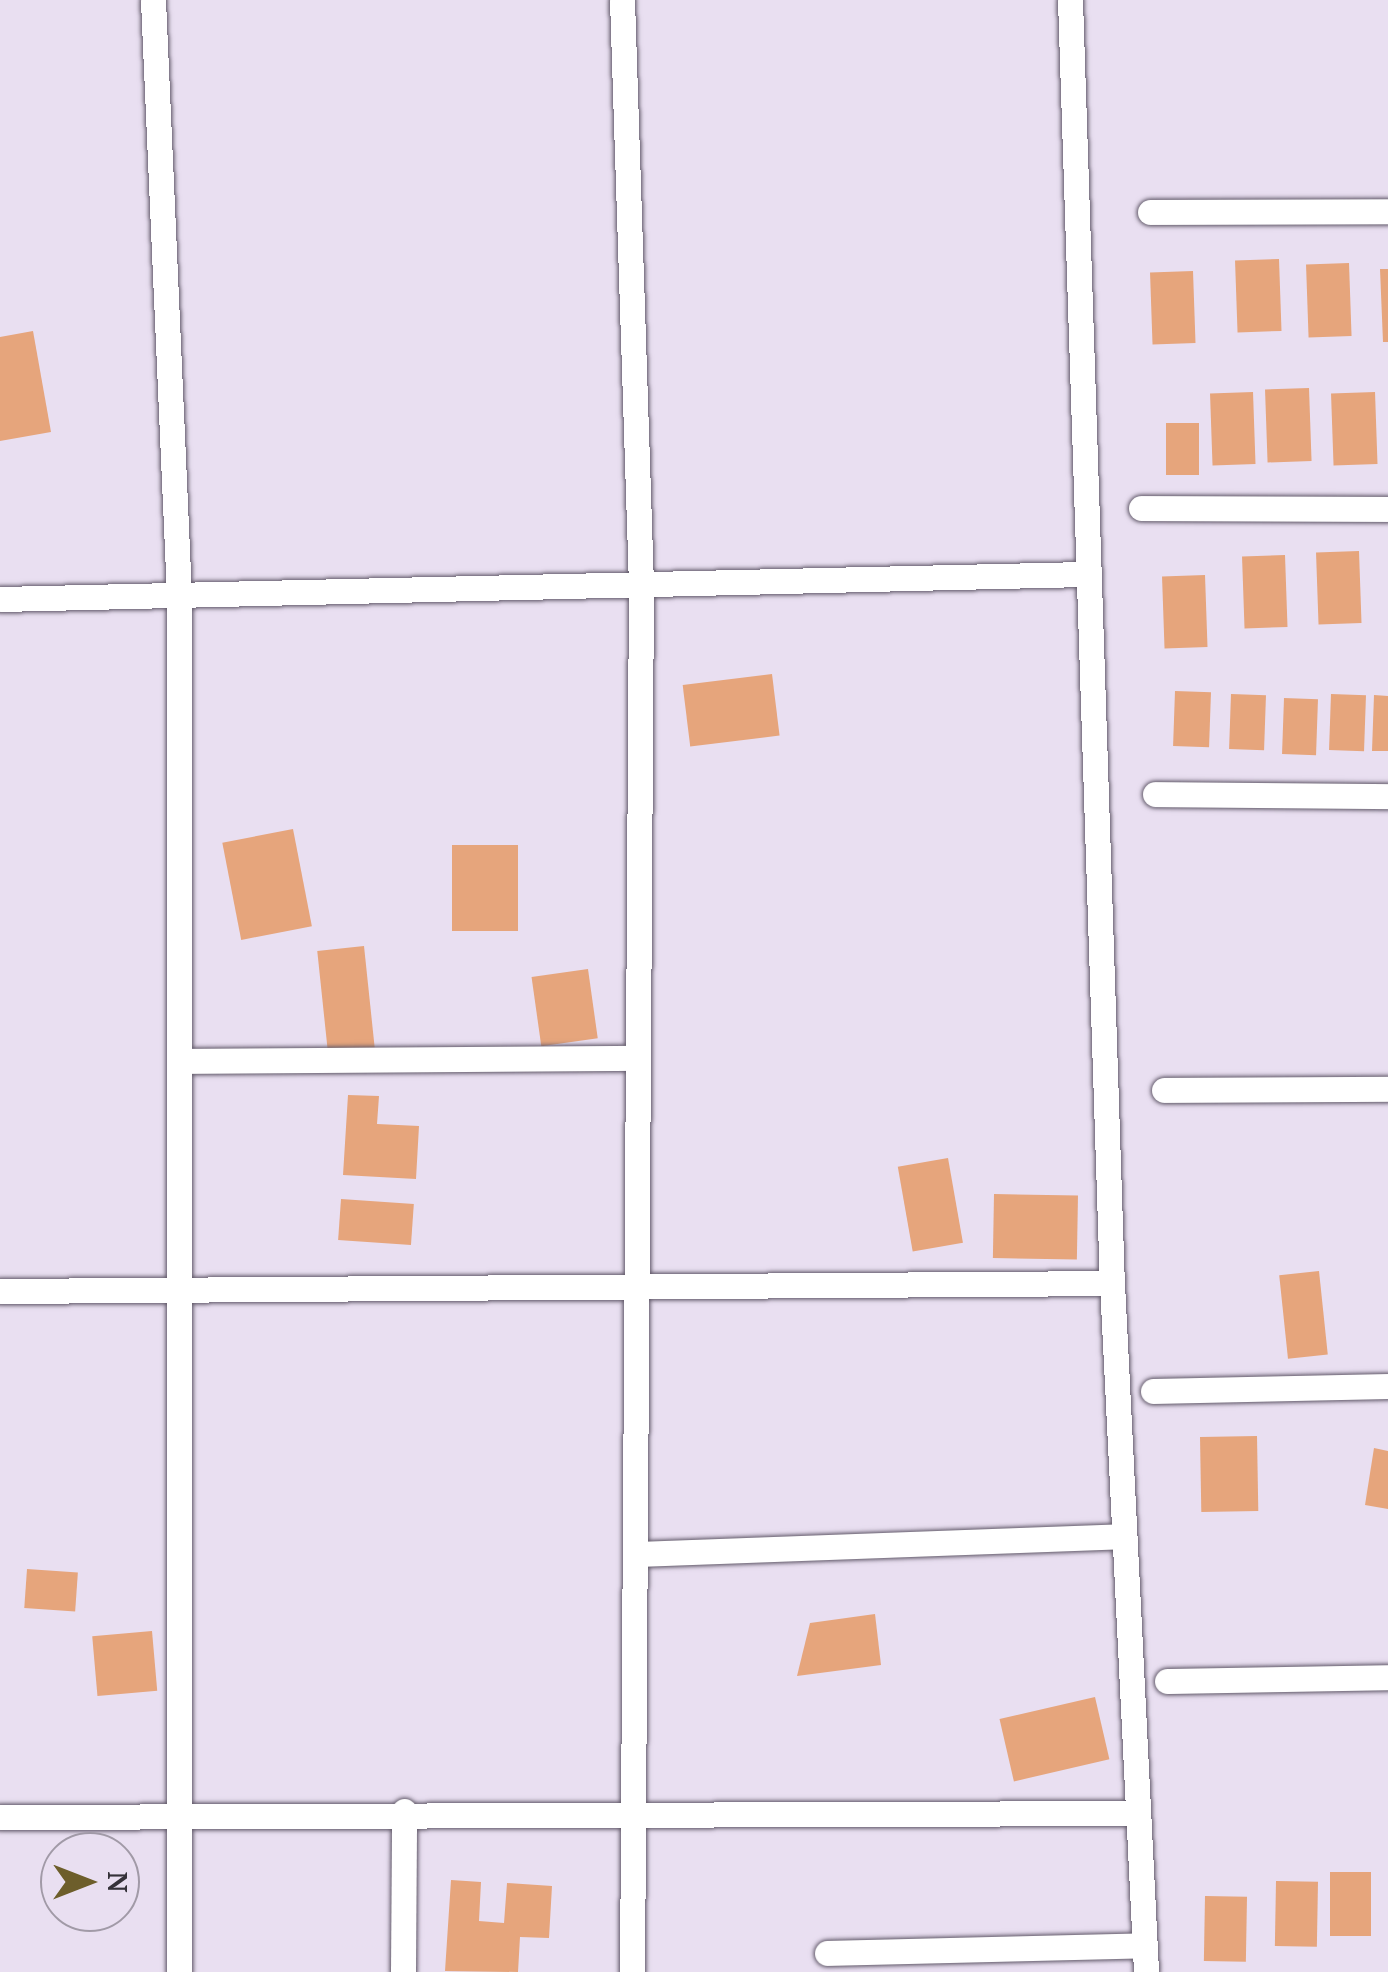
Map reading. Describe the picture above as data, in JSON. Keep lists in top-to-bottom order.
{
  "north": "right"
}
